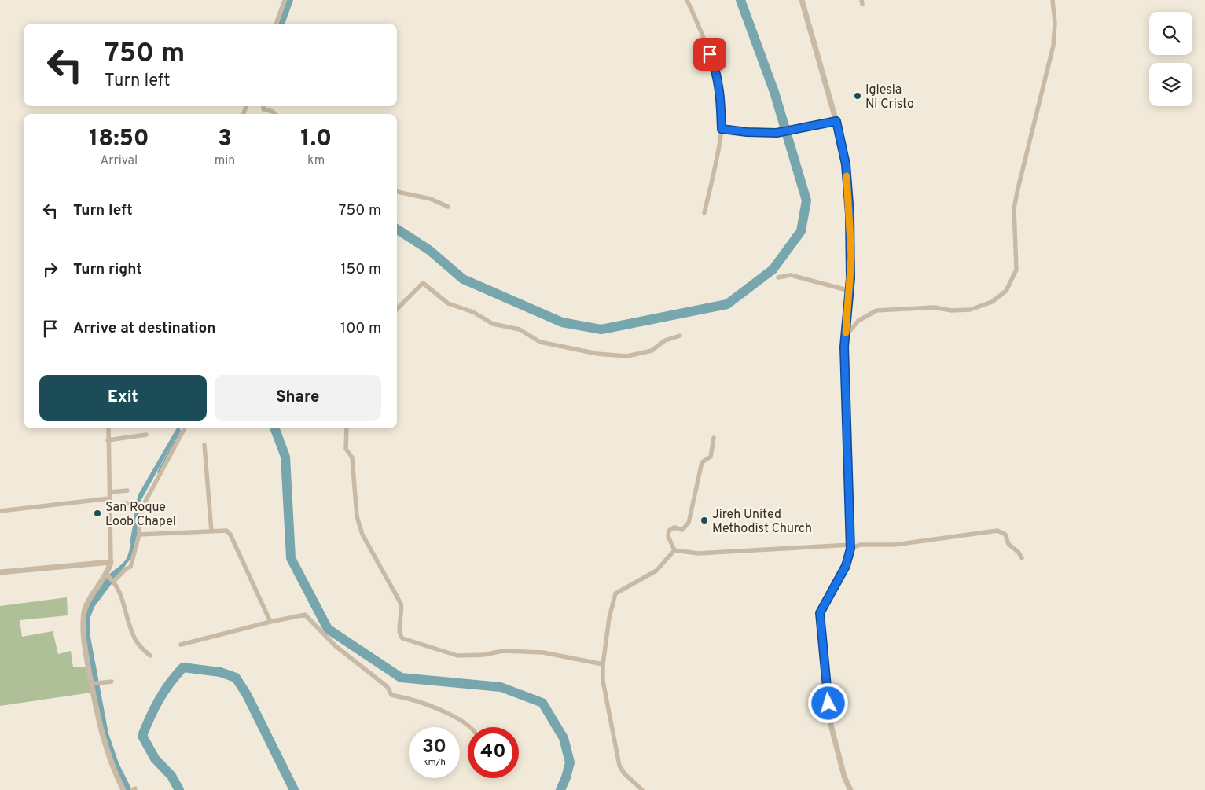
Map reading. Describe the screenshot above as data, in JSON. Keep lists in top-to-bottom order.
{
  "places": ["Iglesia Ni Cristo", "San Roque Loob Chapel", "Jireh United Methodist Church"],
  "page": {
    "turn": ["750 m", "Turn left"],
    "eta": [
      "18:50",
      "Arrival",
      "3",
      "min",
      "1.0",
      "km"
    ],
    "list": [
      {
        "name": "Turn left",
        "value": "750 m"
      },
      {
        "name": "Turn right",
        "value": "150 m"
      },
      {
        "name": "Arrive at destination",
        "value": "100 m"
      }
    ],
    "buttons": ["Exit", "Share"],
    "speed": "30 km/h",
    "limit": "40"
  }
}
